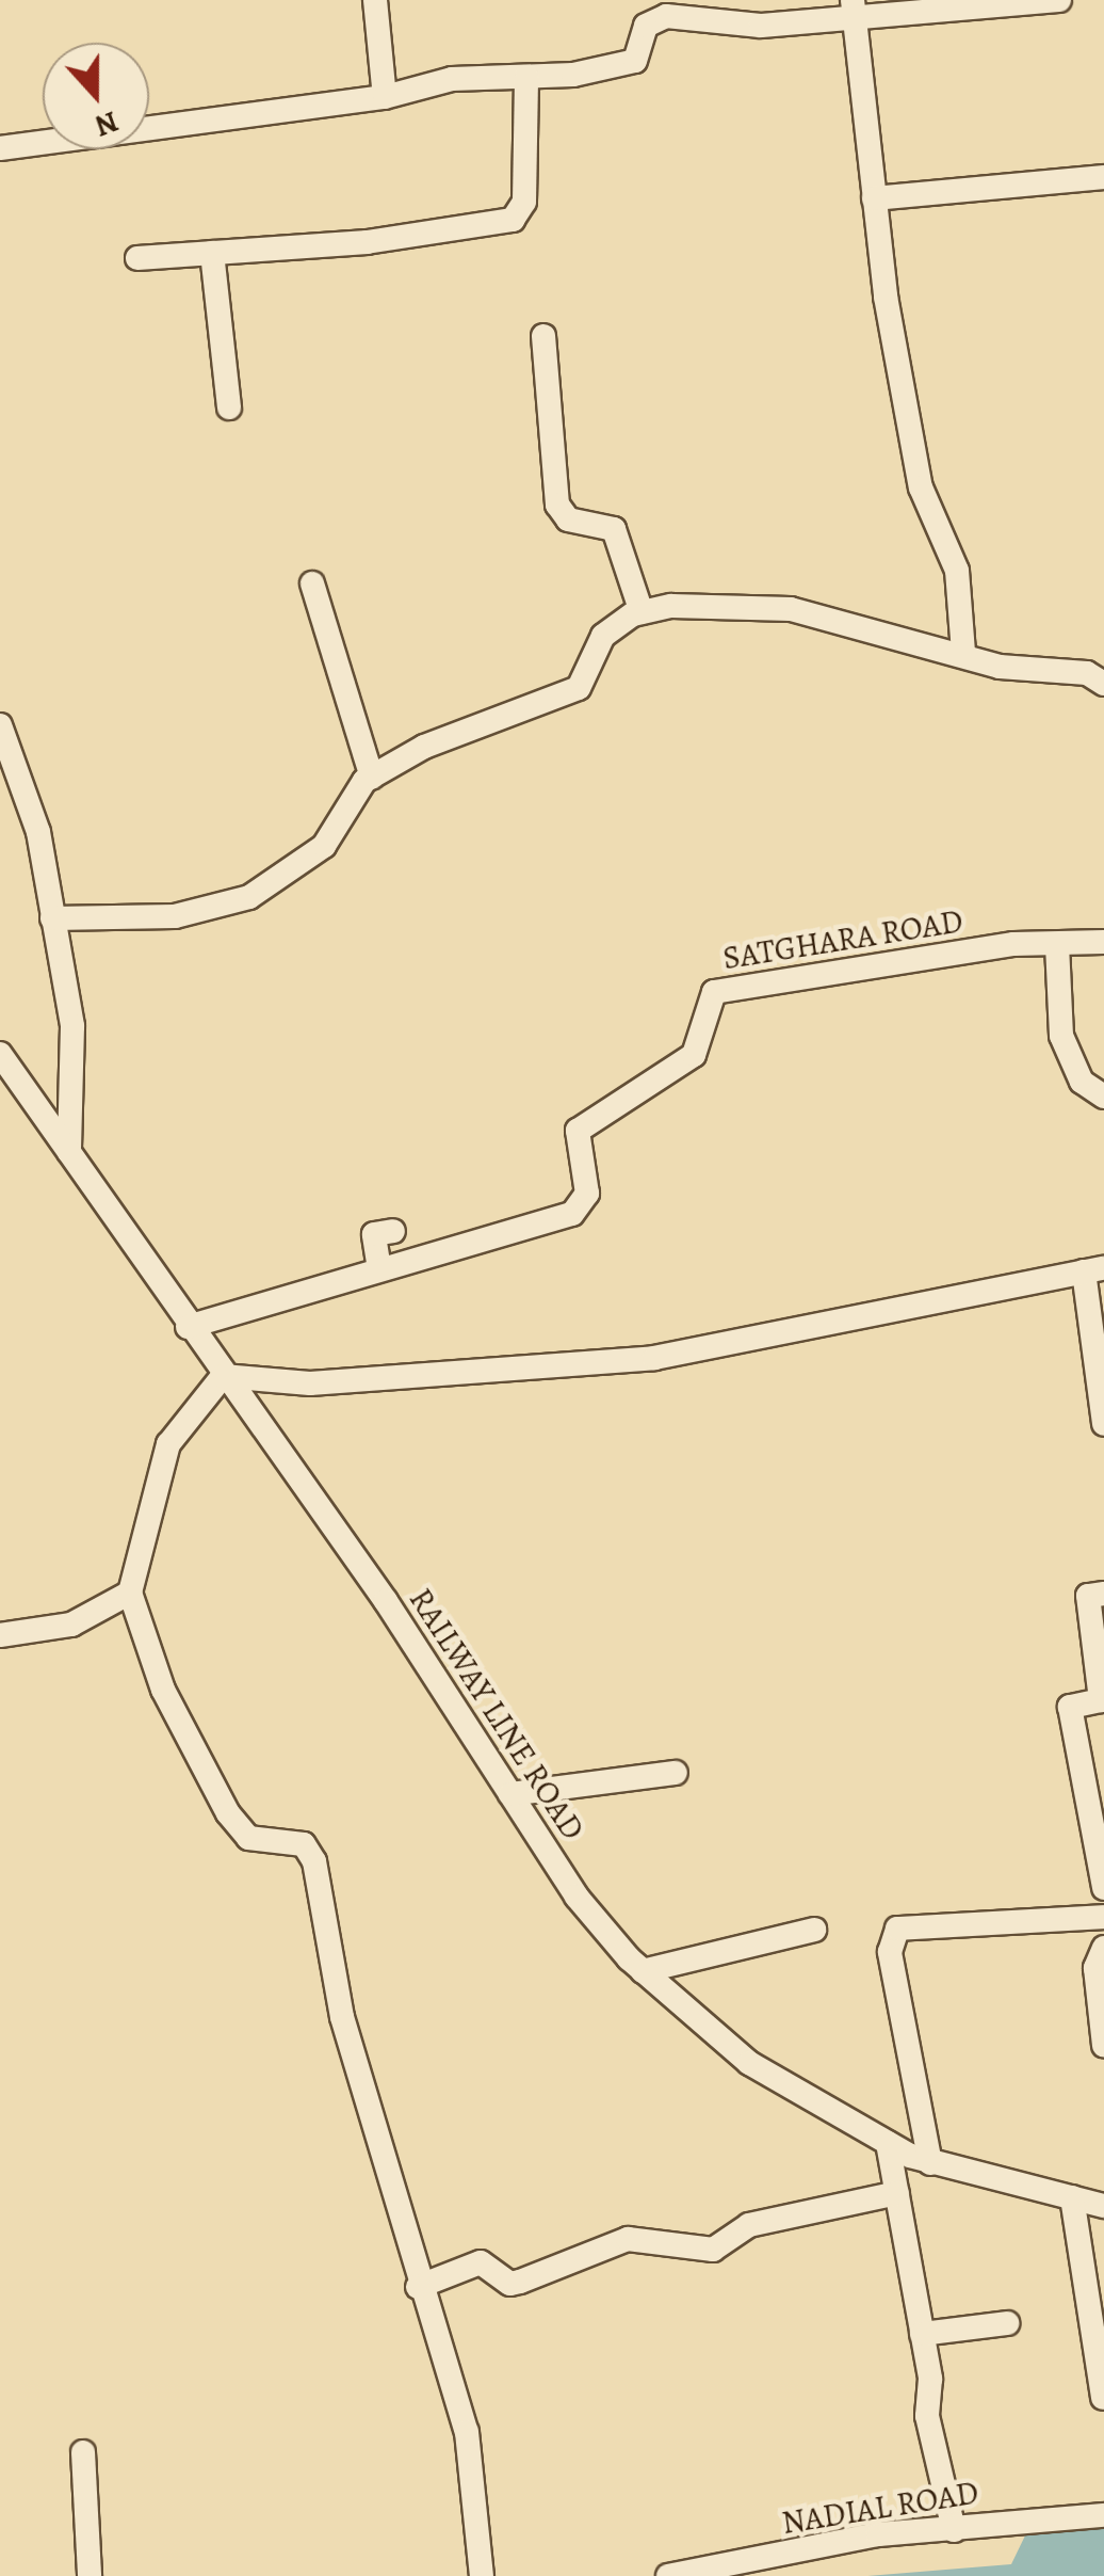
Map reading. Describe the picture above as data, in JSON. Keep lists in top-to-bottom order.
{
  "streets": {
    "street": ["SATGHARA ROAD", "RAILWAY LINE ROAD", "NADIAL ROAD"]
  },
  "crossings": [
    ["SATGHARA ROAD", "RAILWAY LINE ROAD"]
  ],
  "north": "bottom"
}
